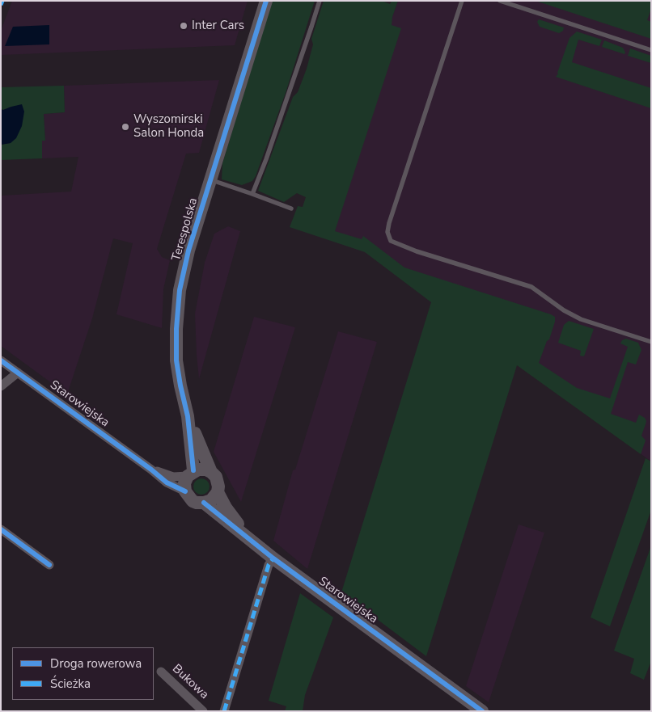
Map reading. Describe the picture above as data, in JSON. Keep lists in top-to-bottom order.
{
  "streets": {
    "street": ["Terespolska", "Starowiejska", "Bukowa"]
  },
  "crossings": [
    ["Terespolska", "Starowiejska"]
  ],
  "places": ["Inter Cars", "Wyszomirski Salon Honda"],
  "legend": ["Droga rowerowa", "Ścieżka"]
}
